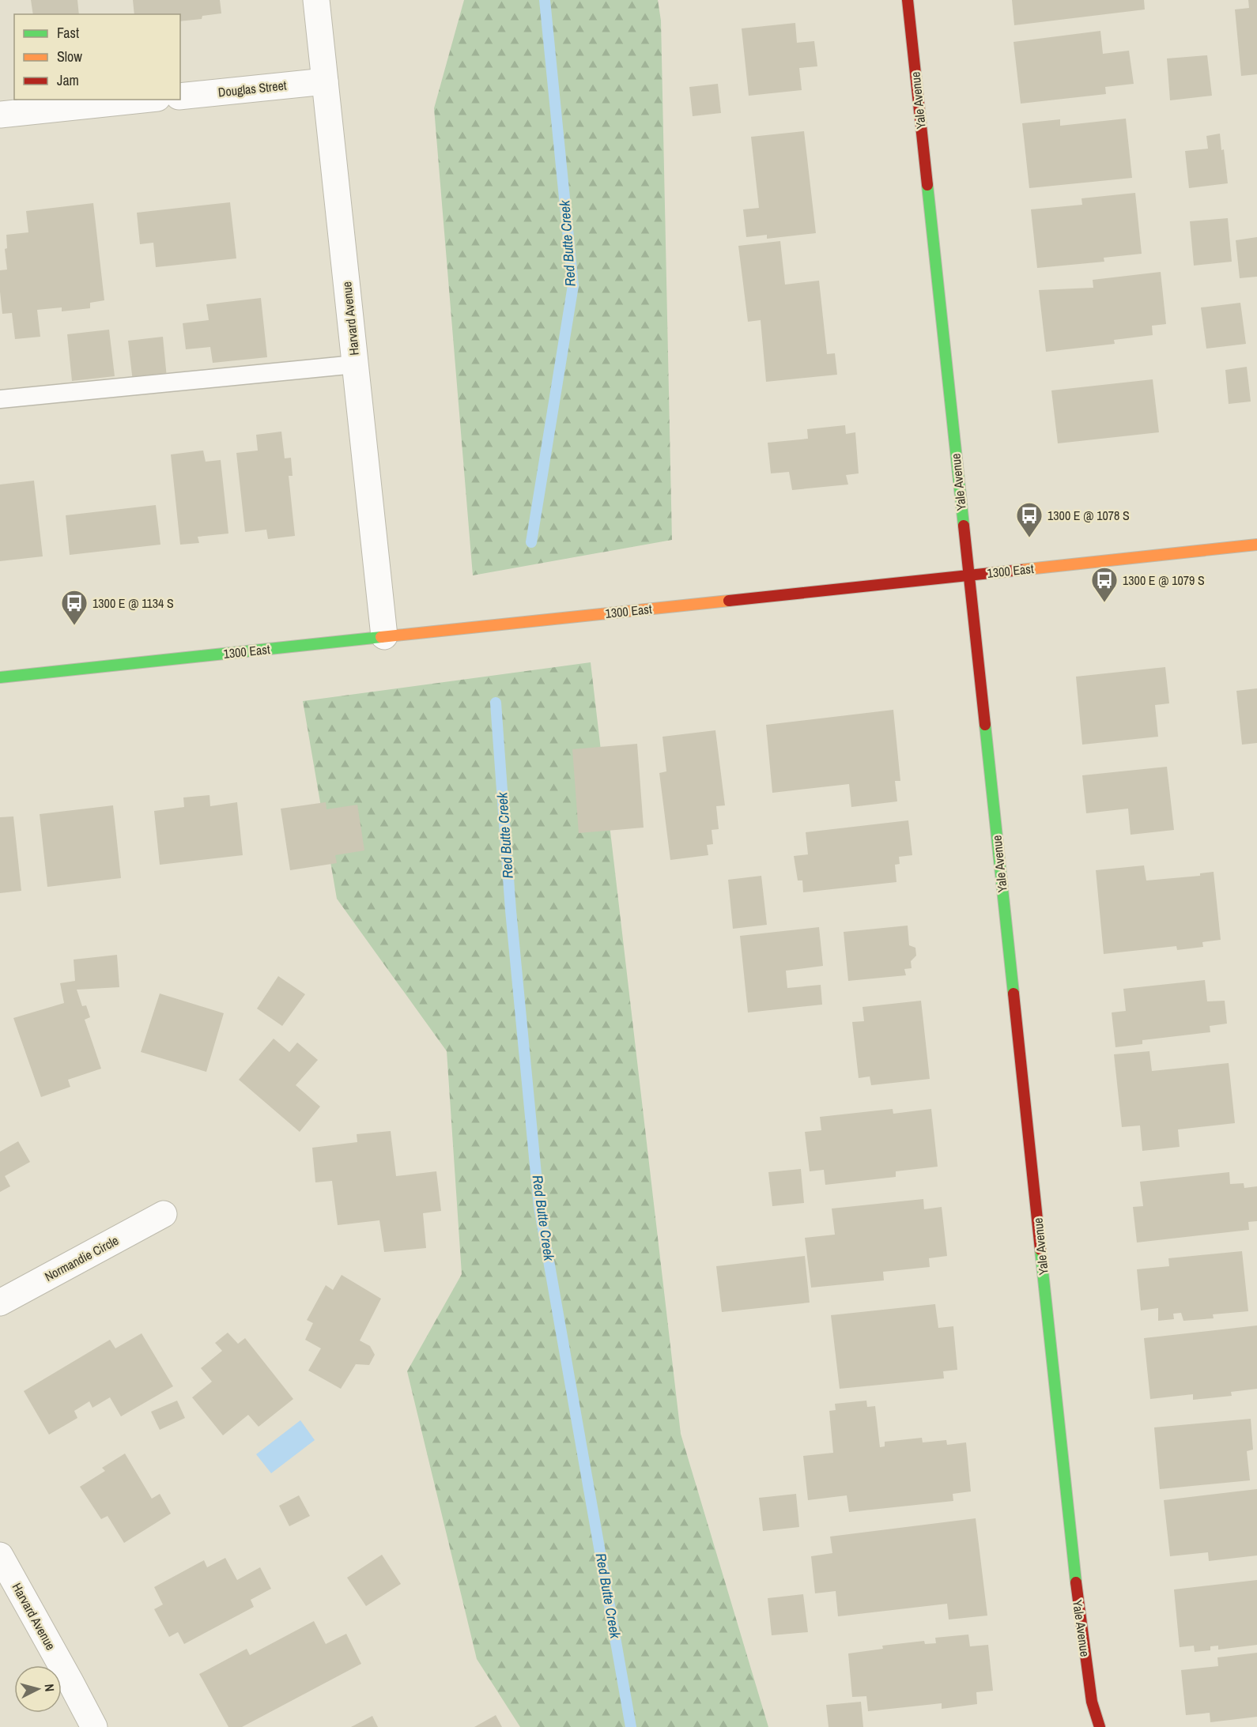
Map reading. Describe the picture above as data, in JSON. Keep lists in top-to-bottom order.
{
  "streets": {
    "street": [
      "Douglas Street",
      "Yale Avenue",
      "Harvard Avenue",
      "1300 East",
      "Normandie Circle"
    ]
  },
  "crossings": [
    ["Douglas Street", "Harvard Avenue"],
    ["Yale Avenue", "1300 East"],
    ["Harvard Avenue", "1300 East"]
  ],
  "water": ["Red Butte Creek"],
  "places": {
    "bus stop": ["1300 E @ 1078 S", "1300 E @ 1079 S", "1300 E @ 1134 S"]
  },
  "legend": ["Fast", "Slow", "Jam"],
  "north": "right"
}
